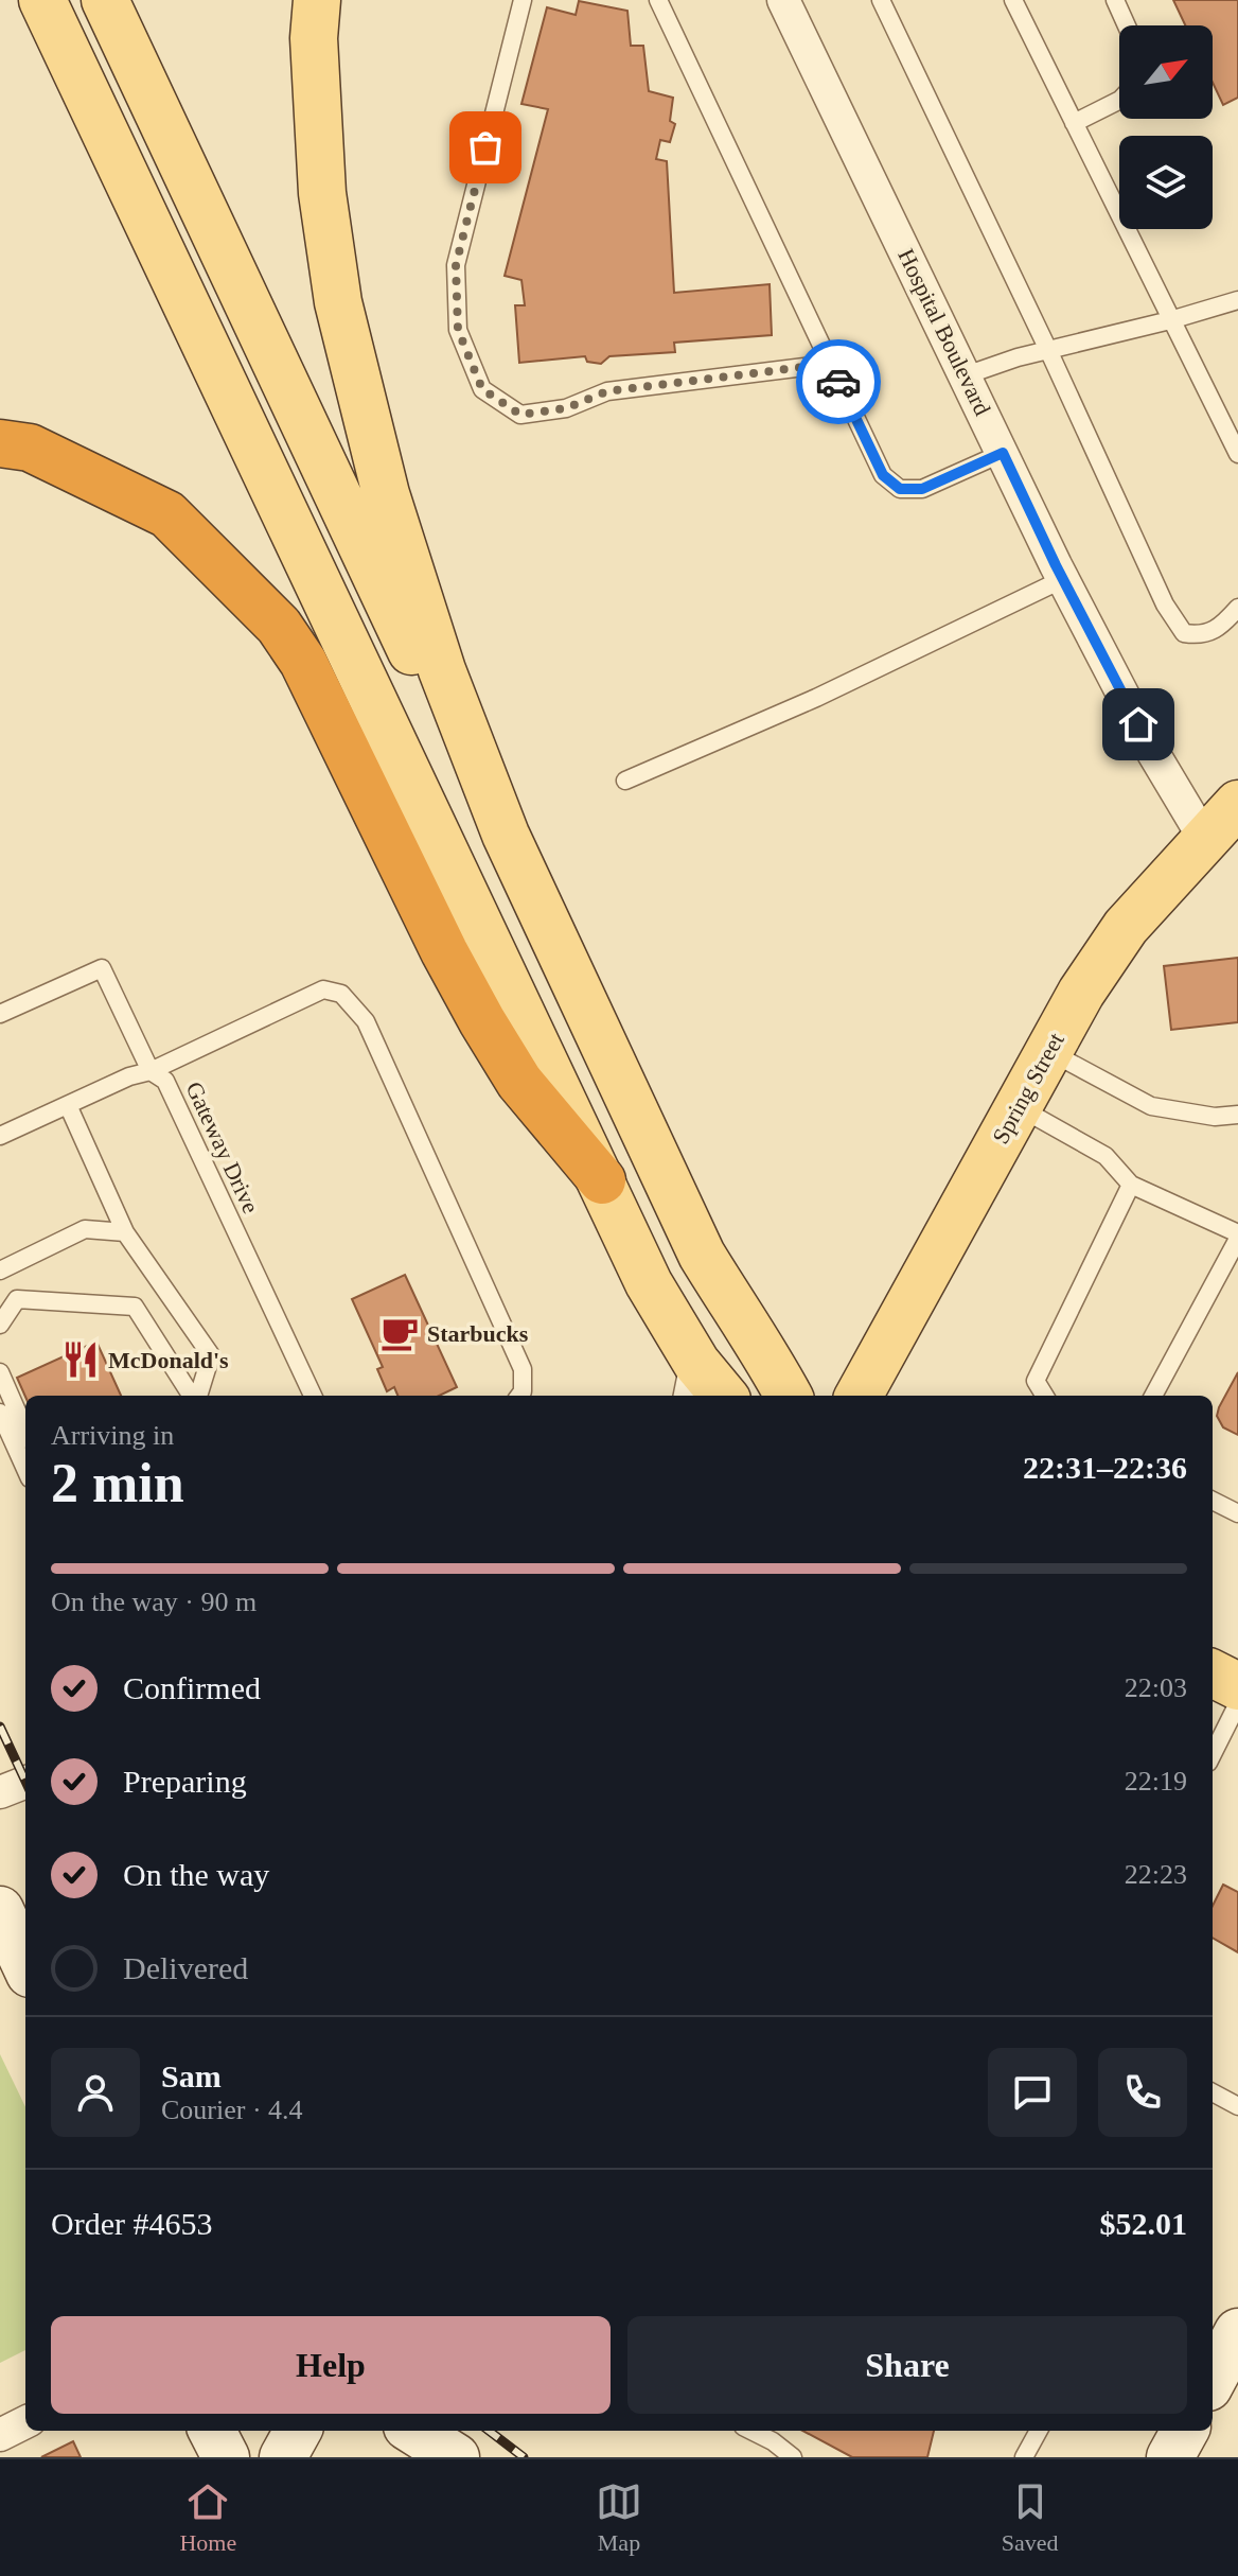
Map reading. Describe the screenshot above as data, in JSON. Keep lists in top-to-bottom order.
{
  "streets": {
    "main road": ["Spring Street"],
    "street": ["Hospital Boulevard"],
    "lane": ["Gateway Drive"]
  },
  "crossings": [
    ["Hospital Boulevard", "Spring Street"]
  ],
  "places": {
    "cafe": ["Starbucks"],
    "restaurant": ["McDonald's"]
  },
  "north": "top right",
  "page": {
    "heading": ["2 min", "Arriving in", "22:31–22:36"],
    "panel": [
      "Sam",
      "Courier · 4.4",
      "Order #4653",
      "$52.01"
    ],
    "bar": "On the way · 90 m",
    "list": [
      ["Confirmed", "22:03"],
      ["Preparing", "22:19"],
      ["On the way", "22:23"],
      "Delivered"
    ],
    "buttons": ["Help", "Share"],
    "tabs": ["Home", "Map", "Saved"]
  }
}
